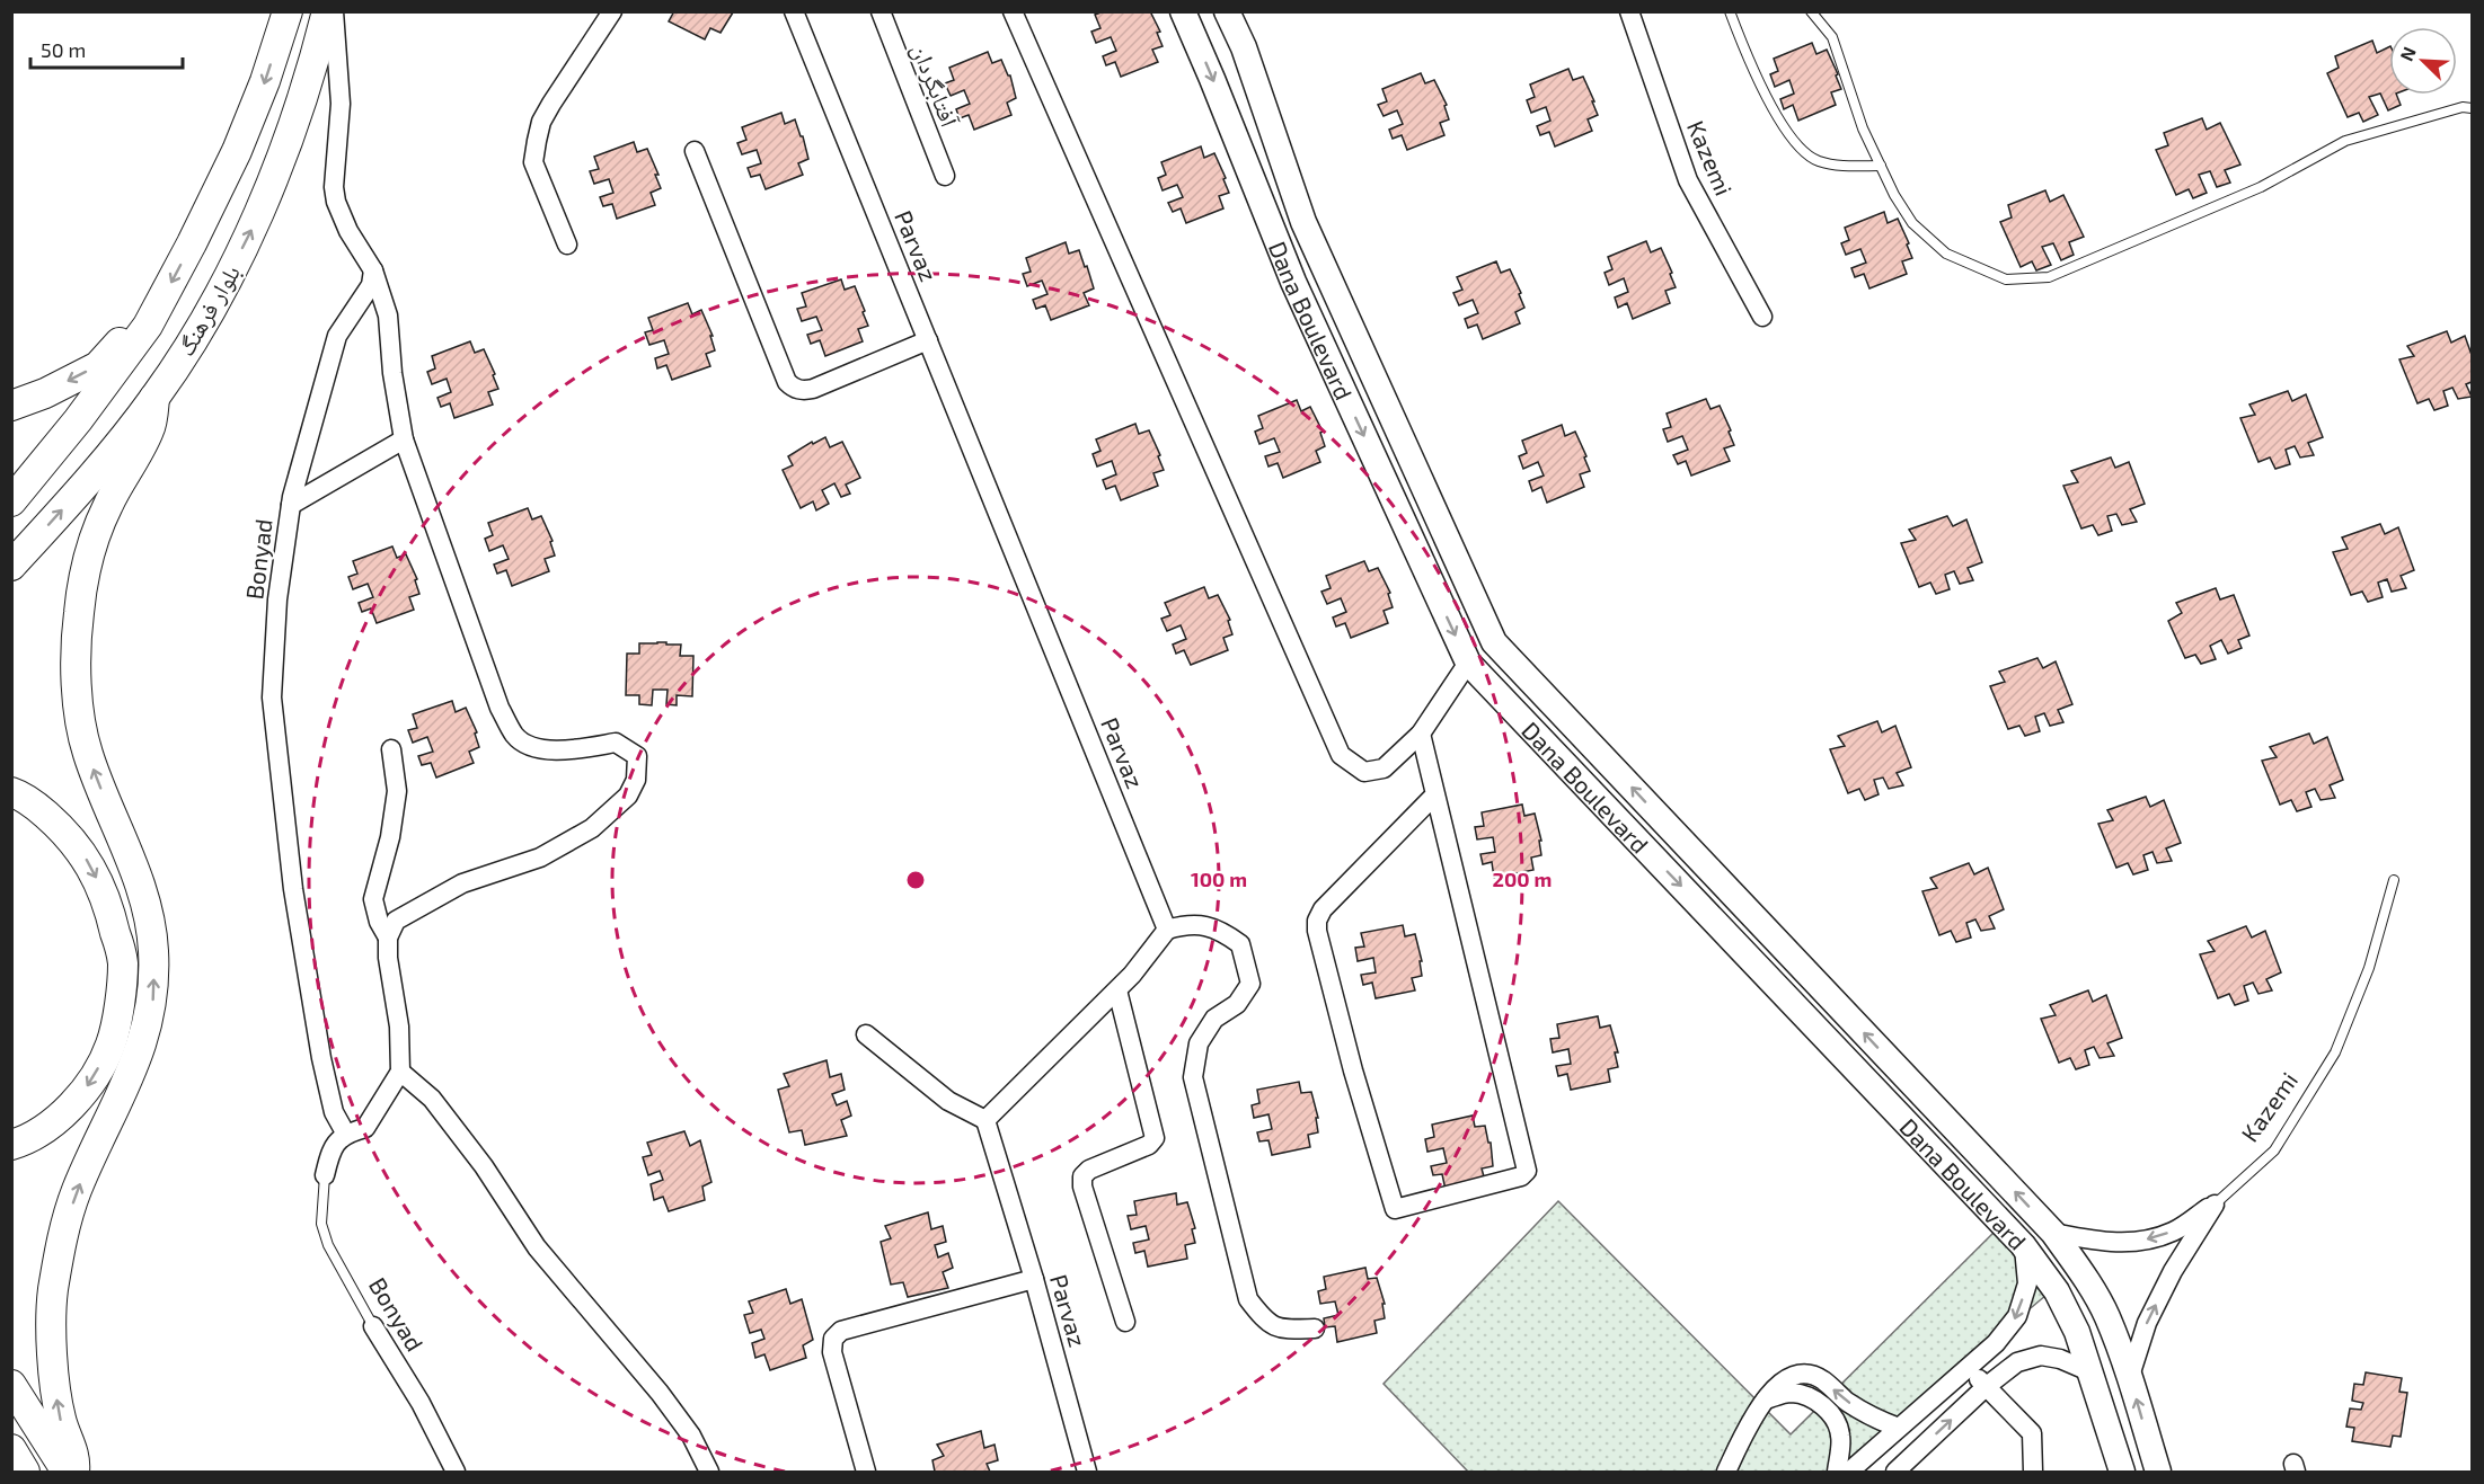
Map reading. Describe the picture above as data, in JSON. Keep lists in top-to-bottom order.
{
  "streets": {
    "main road": ["بلوار فرهنگ"],
    "street": [
      "آفتابگردان",
      "Kazemi",
      "Parvaz",
      "Dana Boulevard",
      "Bonyad"
    ]
  },
  "crossings": [
    ["Kazemi", "Dana Boulevard"]
  ],
  "scale_bar": "50 m",
  "north": "top left",
  "rings": ["100 m", "200 m"]
}
